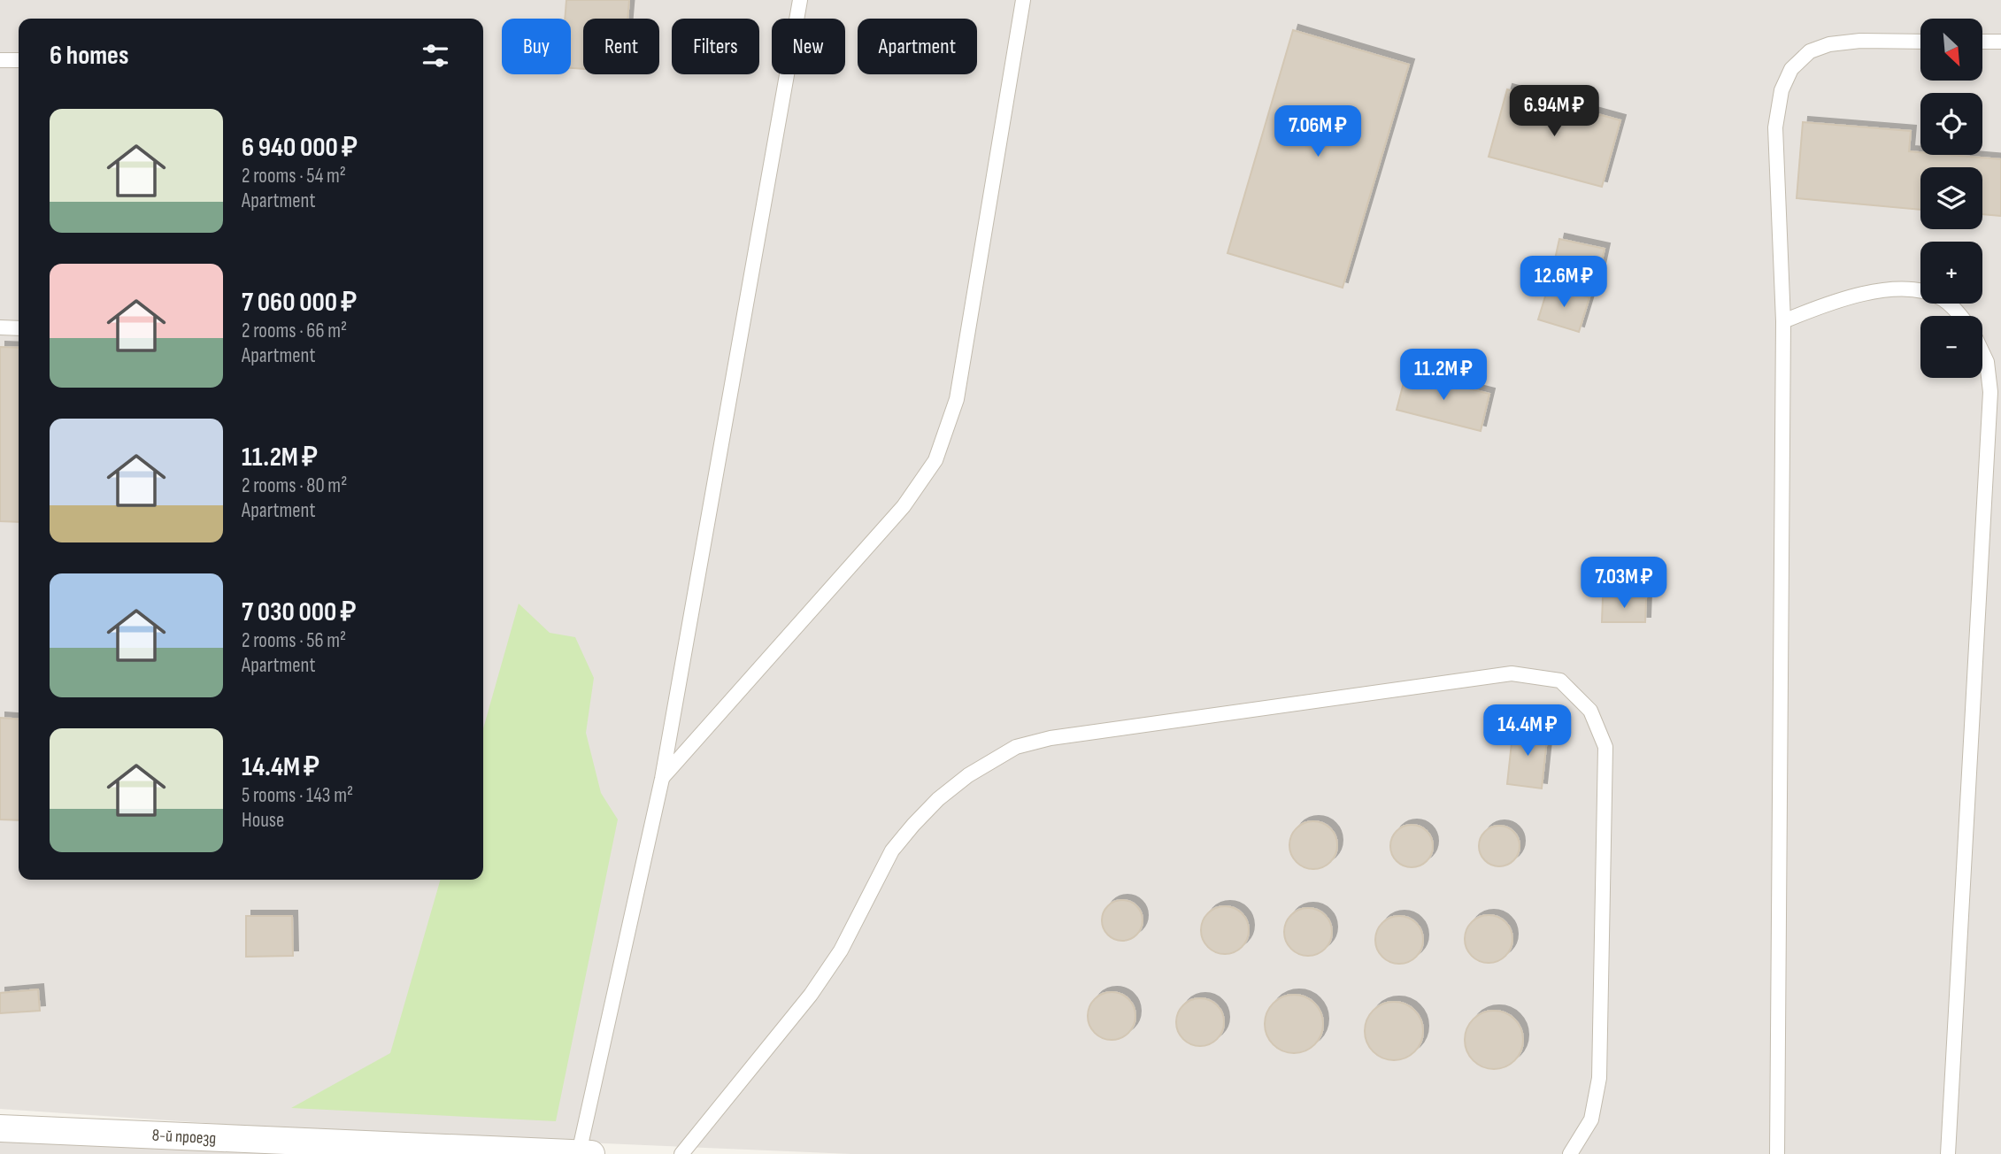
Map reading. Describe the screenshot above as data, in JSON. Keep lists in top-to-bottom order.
{
  "streets": {
    "street": ["8-й проезд"]
  },
  "north": "bottom right",
  "page": {
    "map_buttons": ["+", "−"],
    "chip": [
      "Buy",
      "Rent",
      "Filters",
      "New",
      "Apartment"
    ],
    "heading": "6 homes",
    "price": [
      "6.94M ₽",
      "7.06M ₽",
      "12.6M ₽",
      "11.2M ₽",
      "7.03M ₽",
      "14.4M ₽"
    ],
    "list": [
      {
        "name": "6 940 000 ₽",
        "note": "2 rooms · 54 m² · Apartment"
      },
      {
        "name": "7 060 000 ₽",
        "note": "2 rooms · 66 m² · Apartment"
      },
      {
        "name": "11.2M ₽",
        "note": "2 rooms · 80 m² · Apartment"
      },
      {
        "name": "7 030 000 ₽",
        "note": "2 rooms · 56 m² · Apartment"
      },
      {
        "name": "14.4M ₽",
        "note": "5 rooms · 143 m² · House"
      }
    ]
  }
}
